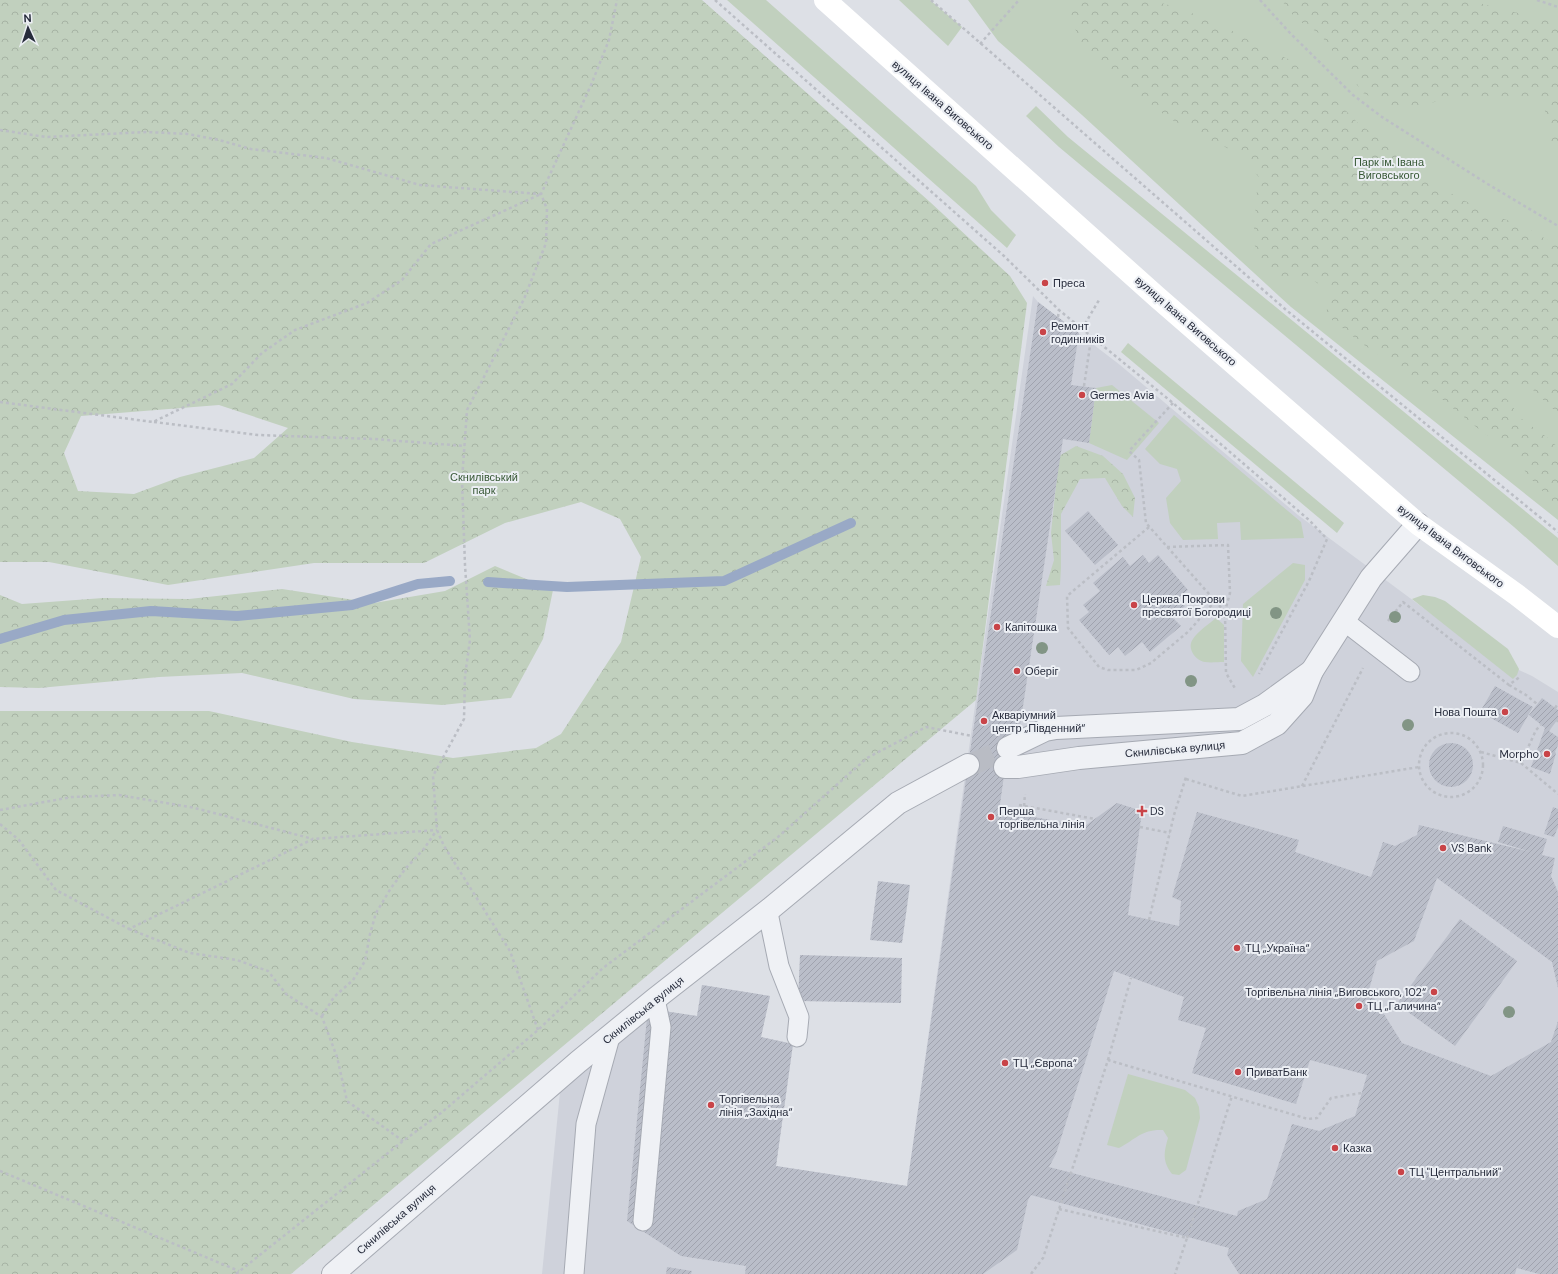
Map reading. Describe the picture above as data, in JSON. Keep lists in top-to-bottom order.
{
  "streets": {
    "main road": ["вулиця Івана Виговського"],
    "street": ["Скнилівська вулиця"]
  },
  "crossings": [
    ["вулиця Івана Виговського", "Скнилівська вулиця"]
  ],
  "parks": ["Парк ім. Івана Виговського", "Скнилівський парк"],
  "places": {
    "other": [
      "Преса",
      "Ремонт годинників",
      "Germes Avia",
      "Церква Покрови пресвятої Богородиці",
      "Капітошка",
      "Оберіг",
      "Нова Пошта",
      "Акваріумний центр „Південний“",
      "Morpho",
      "Перша торгівельна лінія",
      "VS Bank",
      "ТЦ „Україна“",
      "Торгівельна лінія „Виговського, 102“",
      "ТЦ „Галичина“",
      "ТЦ „Європа“",
      "ПриватБанк",
      "Торгівельна лінія „Західна“",
      "Казка",
      "ТЦ \"Центральний\""
    ],
    "health": ["DS"]
  },
  "north": "top"
}
